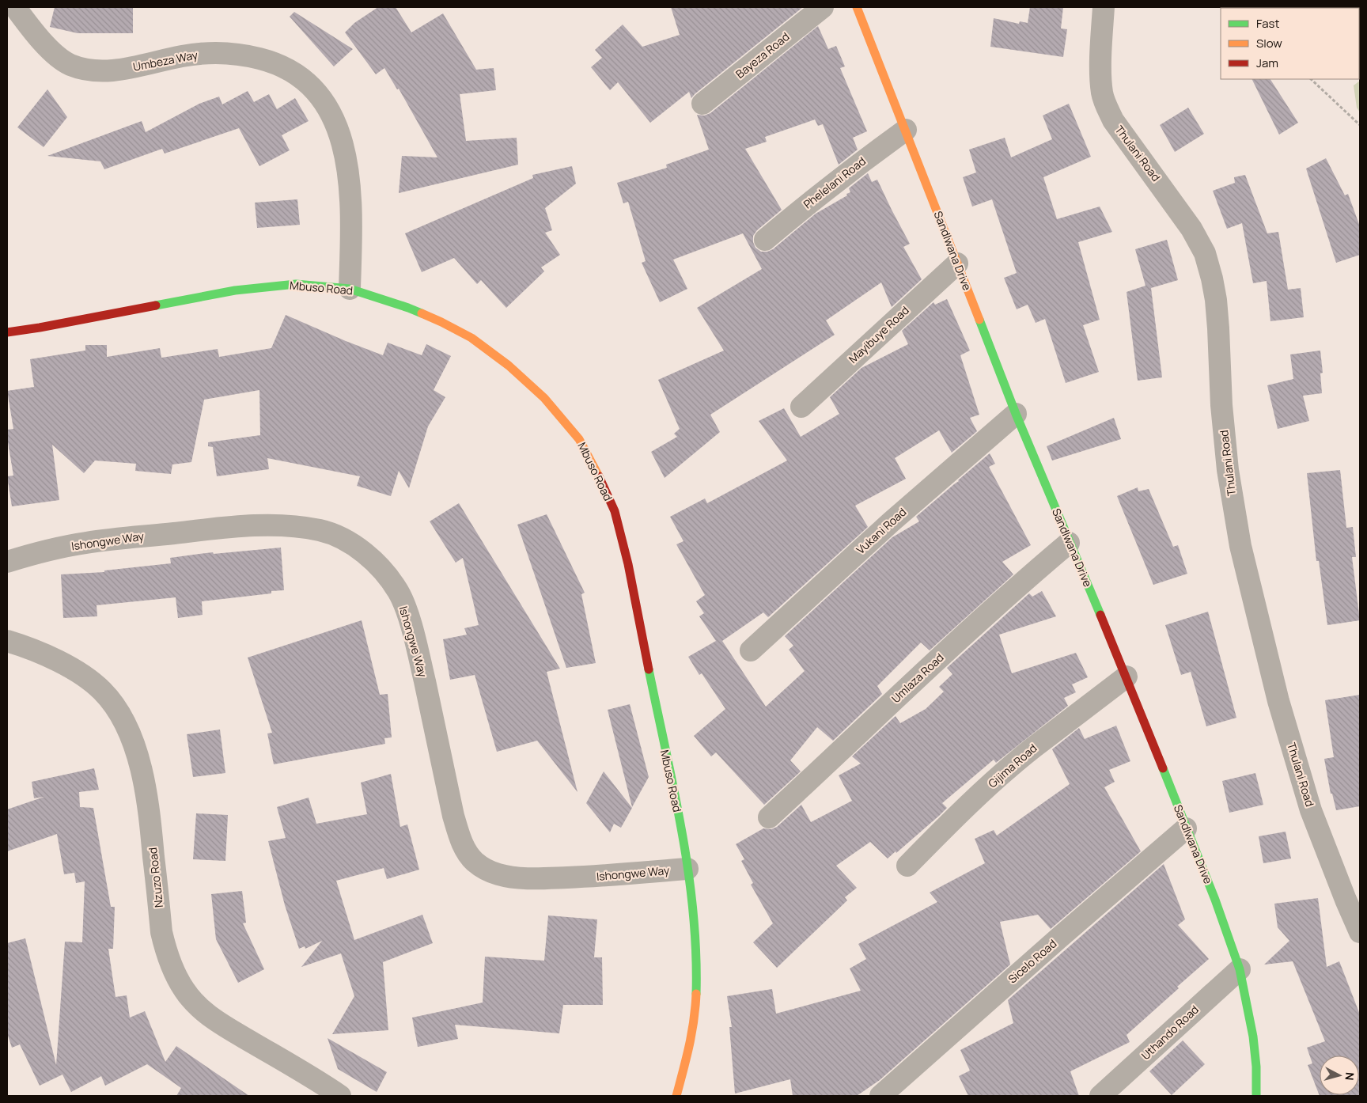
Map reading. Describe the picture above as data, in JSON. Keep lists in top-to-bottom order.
{
  "streets": {
    "street": [
      "Bayeza Road",
      "Umbeza Way",
      "Thulani Road",
      "Phelelani Road",
      "Sandlwana Drive",
      "Mbuso Road",
      "Mayibuye Road",
      "Vukani Road",
      "Ishongwe Way",
      "Umlaza Road",
      "Gijima Road",
      "Nzuzo Road",
      "Sicelo Road",
      "Uthando Road"
    ]
  },
  "crossings": [
    ["Umbeza Way", "Mbuso Road"],
    ["Phelelani Road", "Sandlwana Drive"],
    ["Sandlwana Drive", "Mayibuye Road"],
    ["Sandlwana Drive", "Vukani Road"],
    ["Sandlwana Drive", "Umlaza Road"],
    ["Sandlwana Drive", "Gijima Road"],
    ["Sandlwana Drive", "Sicelo Road"],
    ["Sandlwana Drive", "Uthando Road"],
    ["Mbuso Road", "Ishongwe Way"]
  ],
  "legend": ["Fast", "Slow", "Jam"],
  "north": "right"
}
